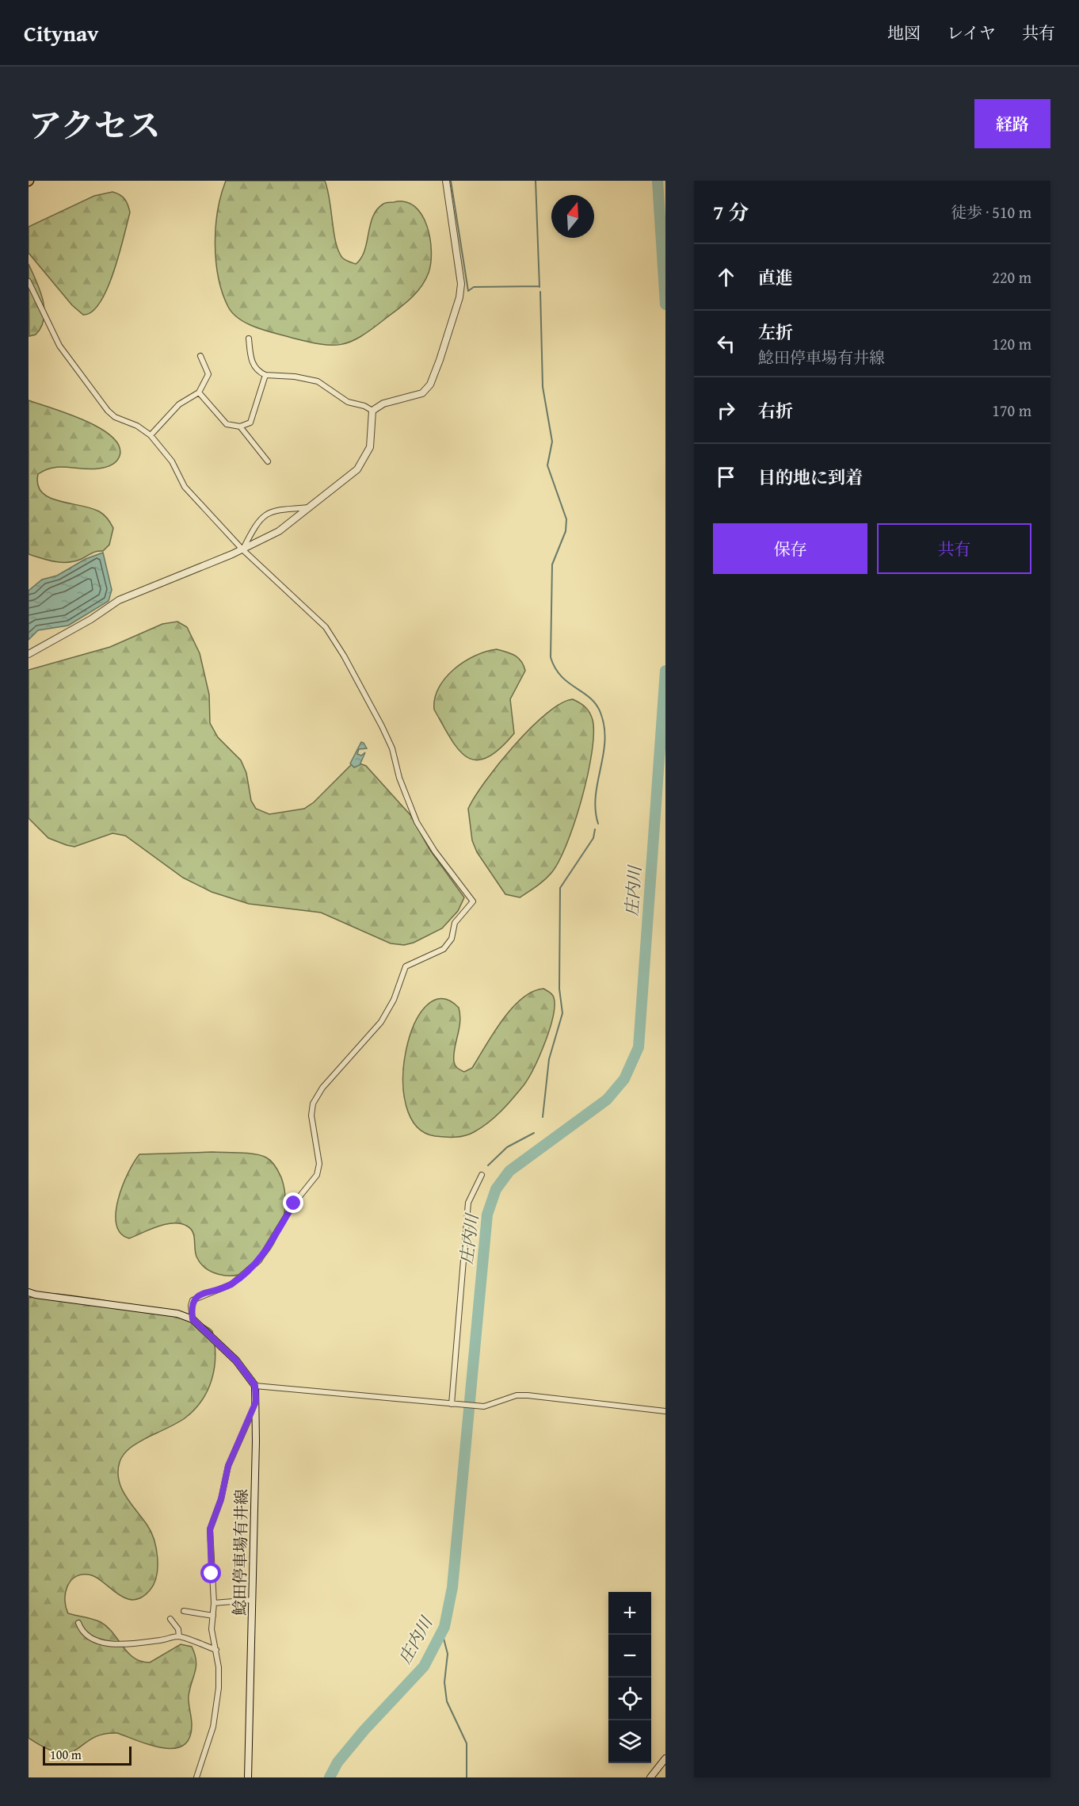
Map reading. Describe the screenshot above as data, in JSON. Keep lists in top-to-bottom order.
{
  "streets": {
    "main road": ["鯰田停車場有井線"]
  },
  "water": ["庄内川"],
  "scale_bar": "100 m",
  "north": "top",
  "page": {
    "header": "Citynav",
    "nav": ["地図", "レイヤ", "共有"],
    "title": "アクセス",
    "buttons": [
      "経路",
      ["保存", "共有"]
    ],
    "heading": ["7 分", "徒歩 · 510 m"],
    "list": [
      ["直進", "220 m"],
      ["左折", "鯰田停車場有井線", "120 m"],
      ["右折", "170 m"],
      "目的地に到着"
    ],
    "map_buttons": ["+", "−"],
    "scale": "100 m"
  }
}
